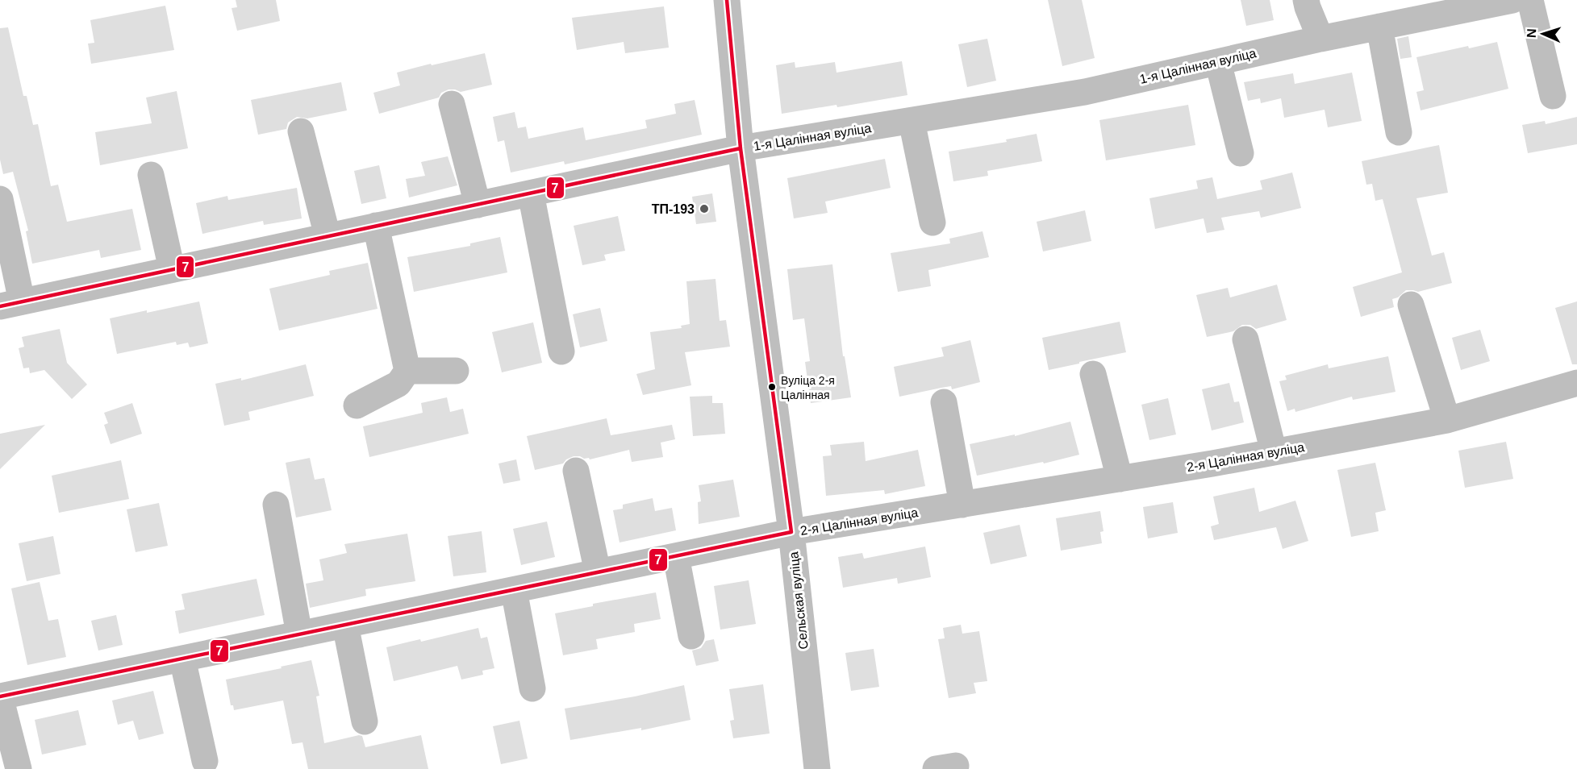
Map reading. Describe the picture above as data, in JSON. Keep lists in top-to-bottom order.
{
  "streets": {
    "street": ["1-я Цалінная вуліца", "2-я Цалінная вуліца", "Сельская вуліца"]
  },
  "crossings": [
    ["1-я Цалінная вуліца", "Сельская вуліца"],
    ["2-я Цалінная вуліца", "Сельская вуліца"]
  ],
  "places": ["ТП-193", "Вуліца 2-я Цалінная"],
  "lines": ["transit line 7"],
  "north": "left"
}
